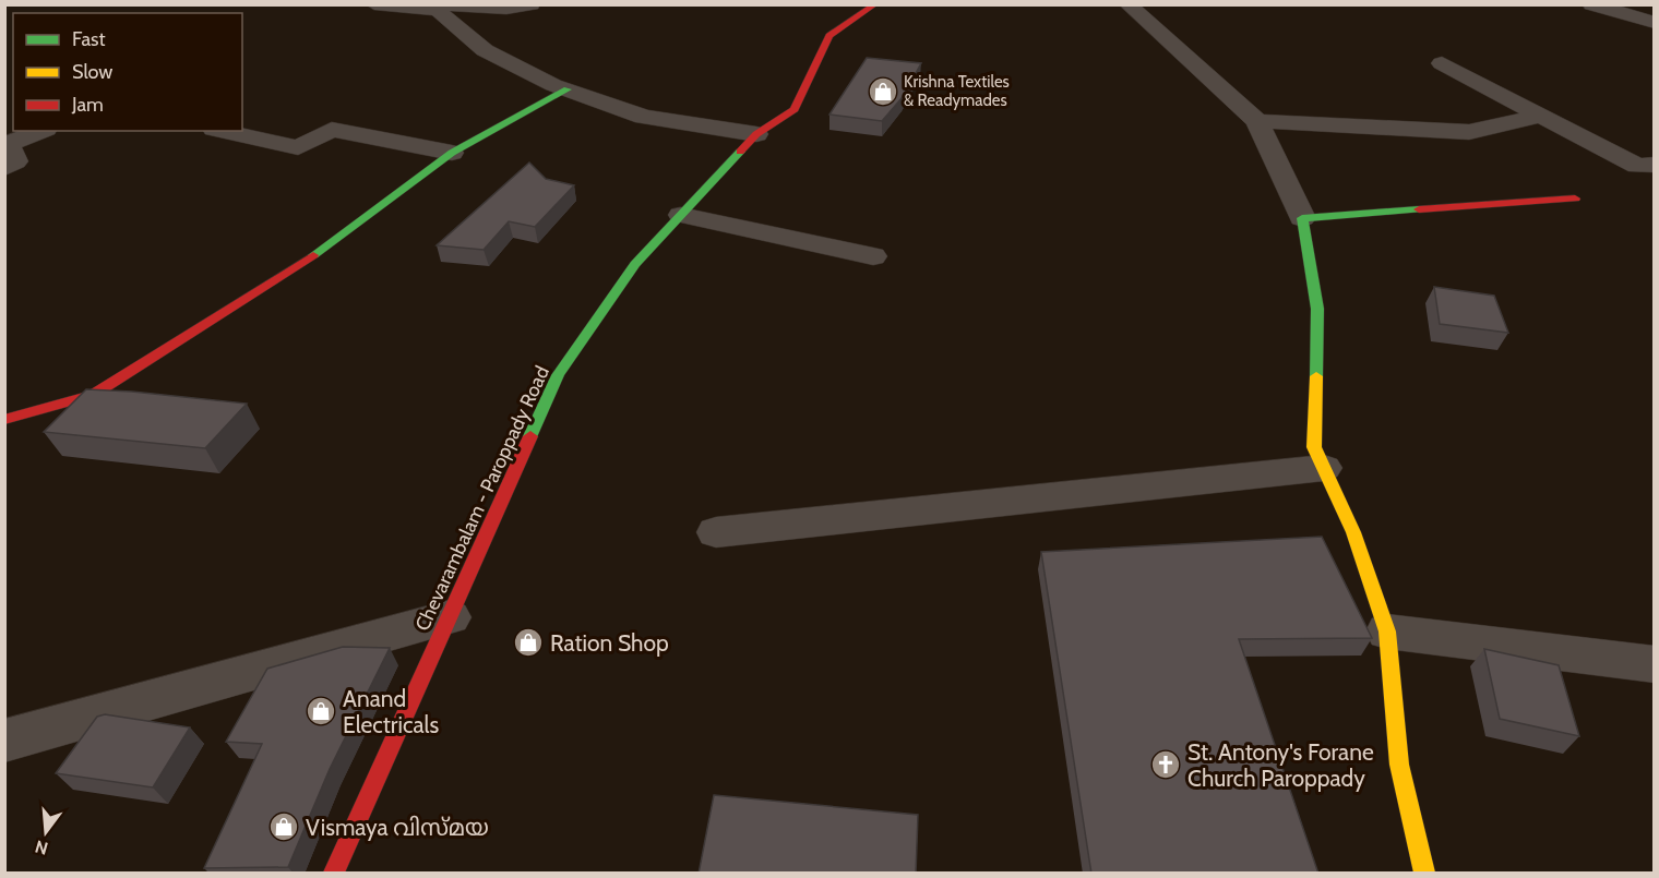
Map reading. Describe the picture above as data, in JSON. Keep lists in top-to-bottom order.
{
  "streets": {
    "street": ["Chevarambalam - Paroppady Road"]
  },
  "places": {
    "shop": [
      "Krishna Textiles & Readymades",
      "Ration Shop",
      "Anand Electricals",
      "Vismaya വിസ്മയ"
    ],
    "church": ["St. Antony's Forane Church Paroppady"]
  },
  "legend": ["Fast", "Slow", "Jam"],
  "north": "bottom"
}
